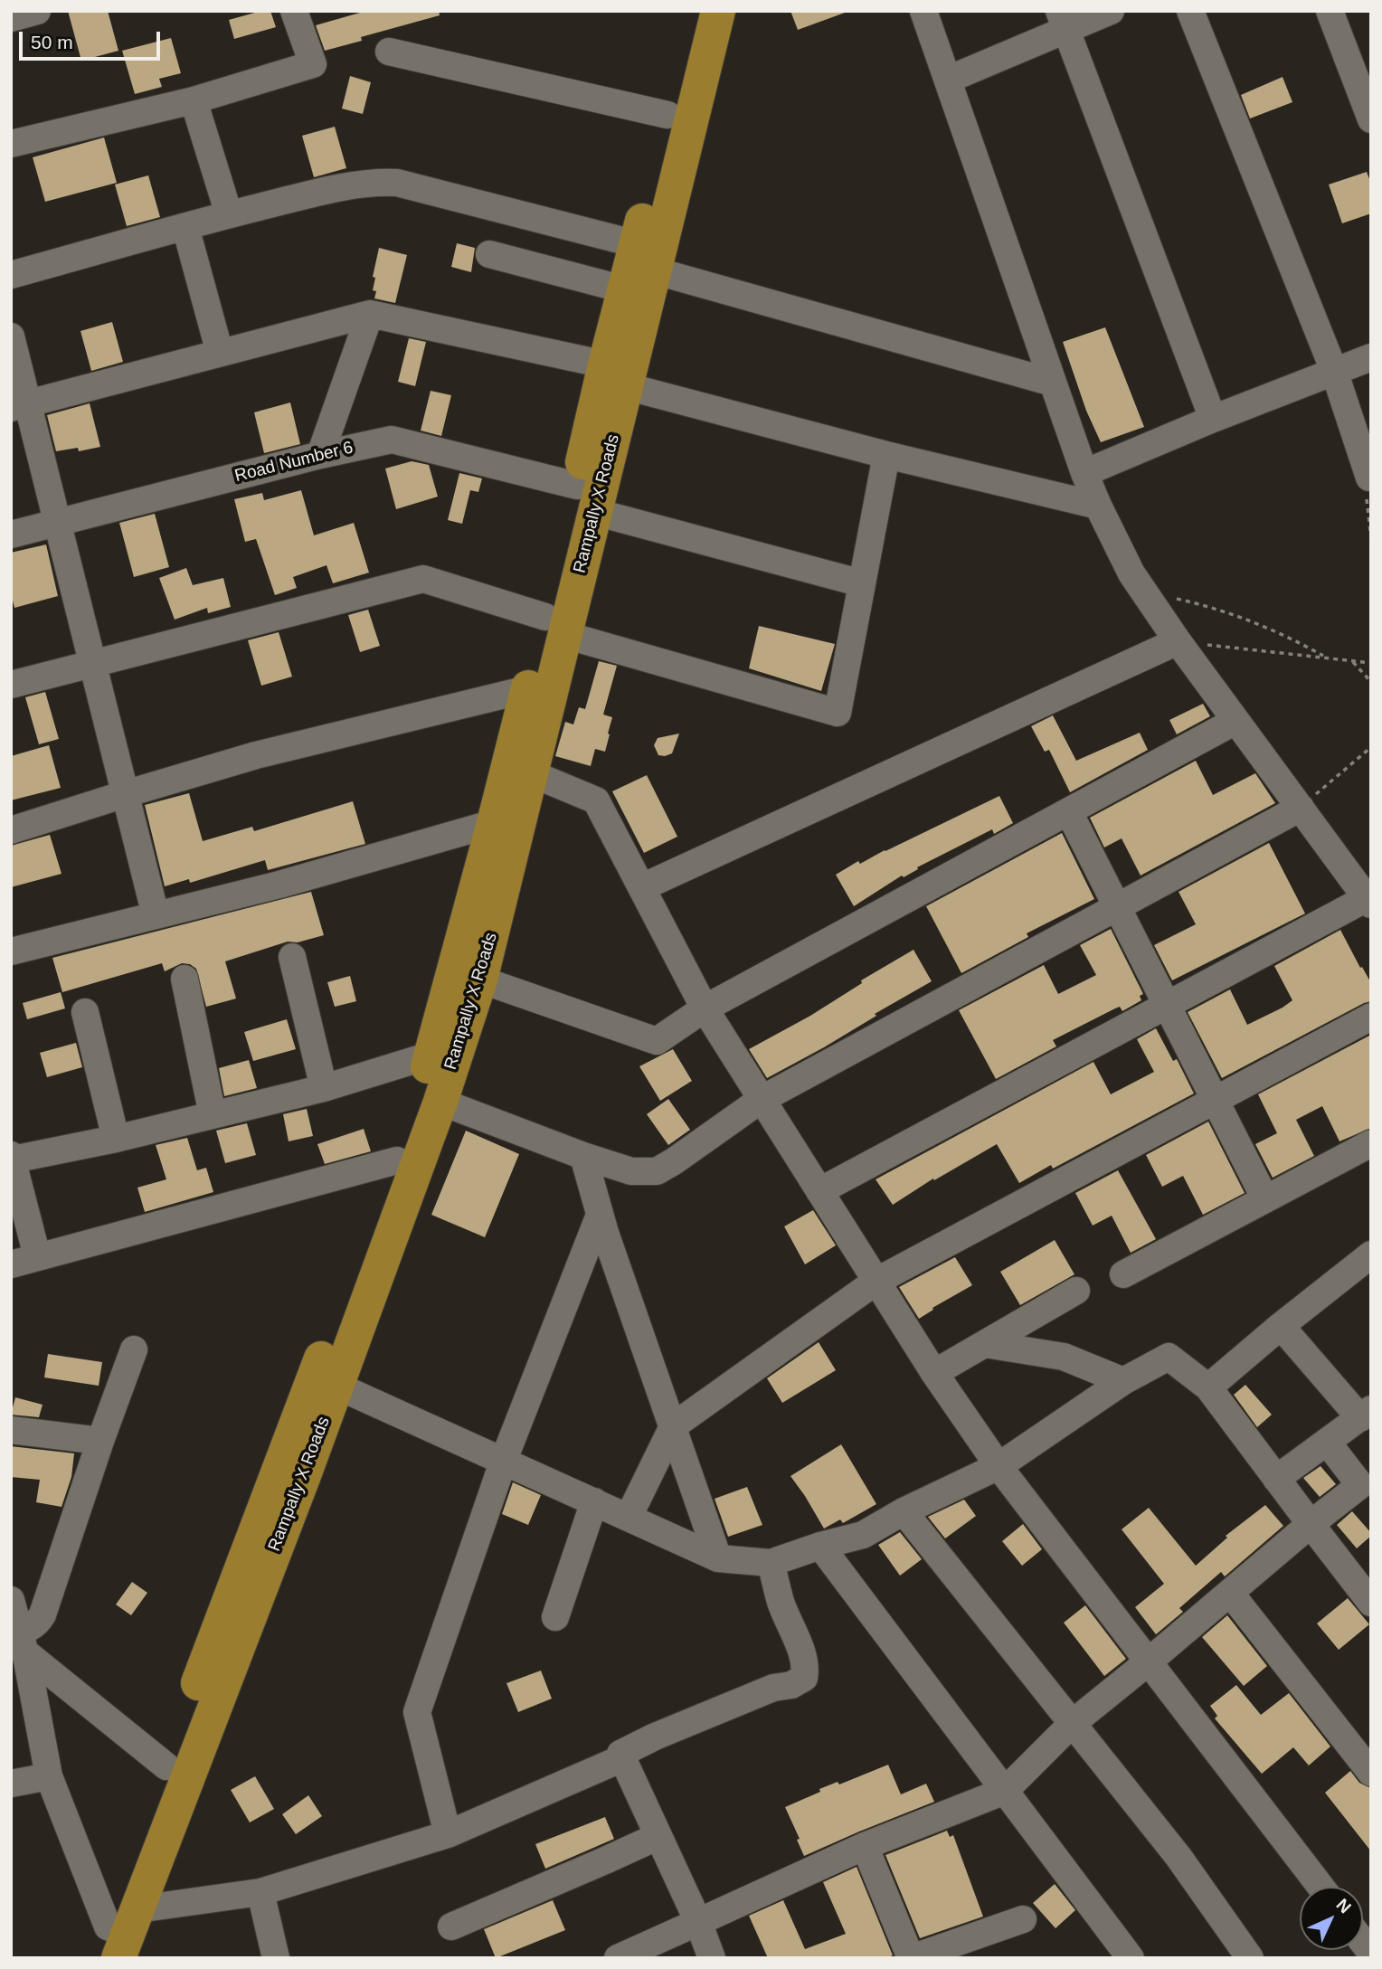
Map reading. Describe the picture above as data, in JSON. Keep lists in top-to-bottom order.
{
  "streets": {
    "main road": ["Rampally X Roads"],
    "street": ["Road Number 6"]
  },
  "scale_bar": "50 m",
  "north": "top right"
}
